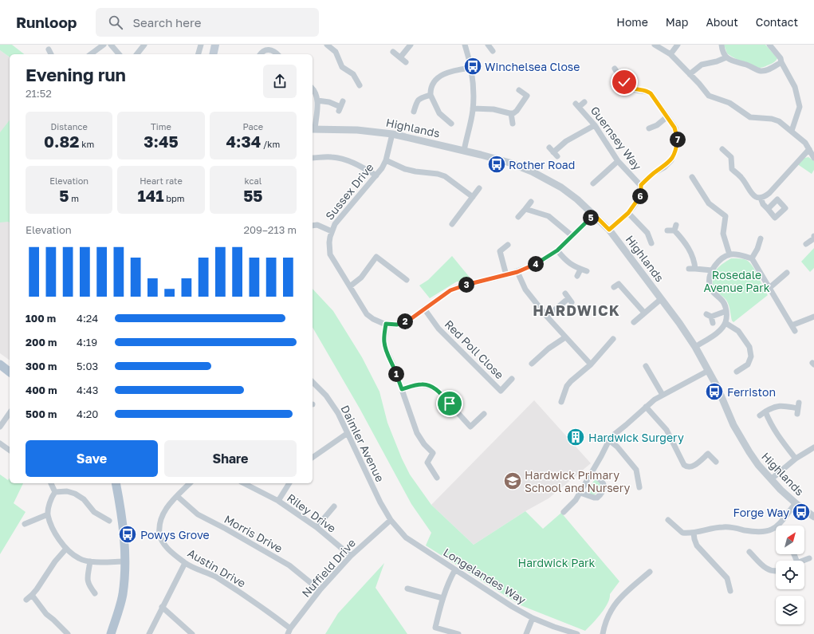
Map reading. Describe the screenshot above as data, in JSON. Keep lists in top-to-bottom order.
{
  "streets": {
    "street": [
      "Highlands",
      "Guernsey Way",
      "Sussex Drive",
      "Red Poll Close",
      "Daimler Avenue",
      "Riley Drive",
      "Morris Drive",
      "Austin Drive",
      "Nuffield Drive",
      "Longelandes Way"
    ]
  },
  "crossings": [
    ["Highlands", "Sussex Drive"],
    ["Sussex Drive", "Red Poll Close"],
    ["Daimler Avenue", "Nuffield Drive"],
    ["Daimler Avenue", "Longelandes Way"],
    ["Riley Drive", "Nuffield Drive"],
    ["Morris Drive", "Austin Drive"],
    ["Morris Drive", "Nuffield Drive"],
    ["Austin Drive", "Nuffield Drive"],
    ["Nuffield Drive", "Longelandes Way"]
  ],
  "districts": ["HARDWICK"],
  "parks": ["Rosedale Avenue Park", "Hardwick Park"],
  "places": {
    "bus stop": [
      "Winchelsea Close",
      "Rother Road",
      "Ferriston",
      "Forge Way",
      "Powys Grove"
    ],
    "building": ["Hardwick Surgery"],
    "school or university": ["Hardwick Primary School and Nursery"]
  },
  "north": "top right",
  "page": {
    "header": "Runloop",
    "search": "Search here",
    "nav": [
      "Home",
      "Map",
      "About",
      "Contact"
    ],
    "heading": ["Evening run", "21:52"],
    "stats": [
      ["Distance", "0.82 km"],
      ["Time", "3:45"],
      ["Pace", "4:34 /km"],
      ["Elevation", "5 m"],
      ["Heart rate", "141 bpm"],
      ["kcal", "55"]
    ],
    "pins": [
      "7",
      "6",
      "5",
      "4",
      "3",
      "2",
      "1"
    ],
    "chart": ["Elevation", "209–213 m"],
    "list": [
      {
        "name": "100 m",
        "note": "4:24"
      },
      {
        "name": "200 m",
        "note": "4:19"
      },
      {
        "name": "300 m",
        "note": "5:03"
      },
      {
        "name": "400 m",
        "note": "4:43"
      },
      {
        "name": "500 m",
        "note": "4:20"
      }
    ],
    "buttons": ["Save", "Share"]
  }
}
